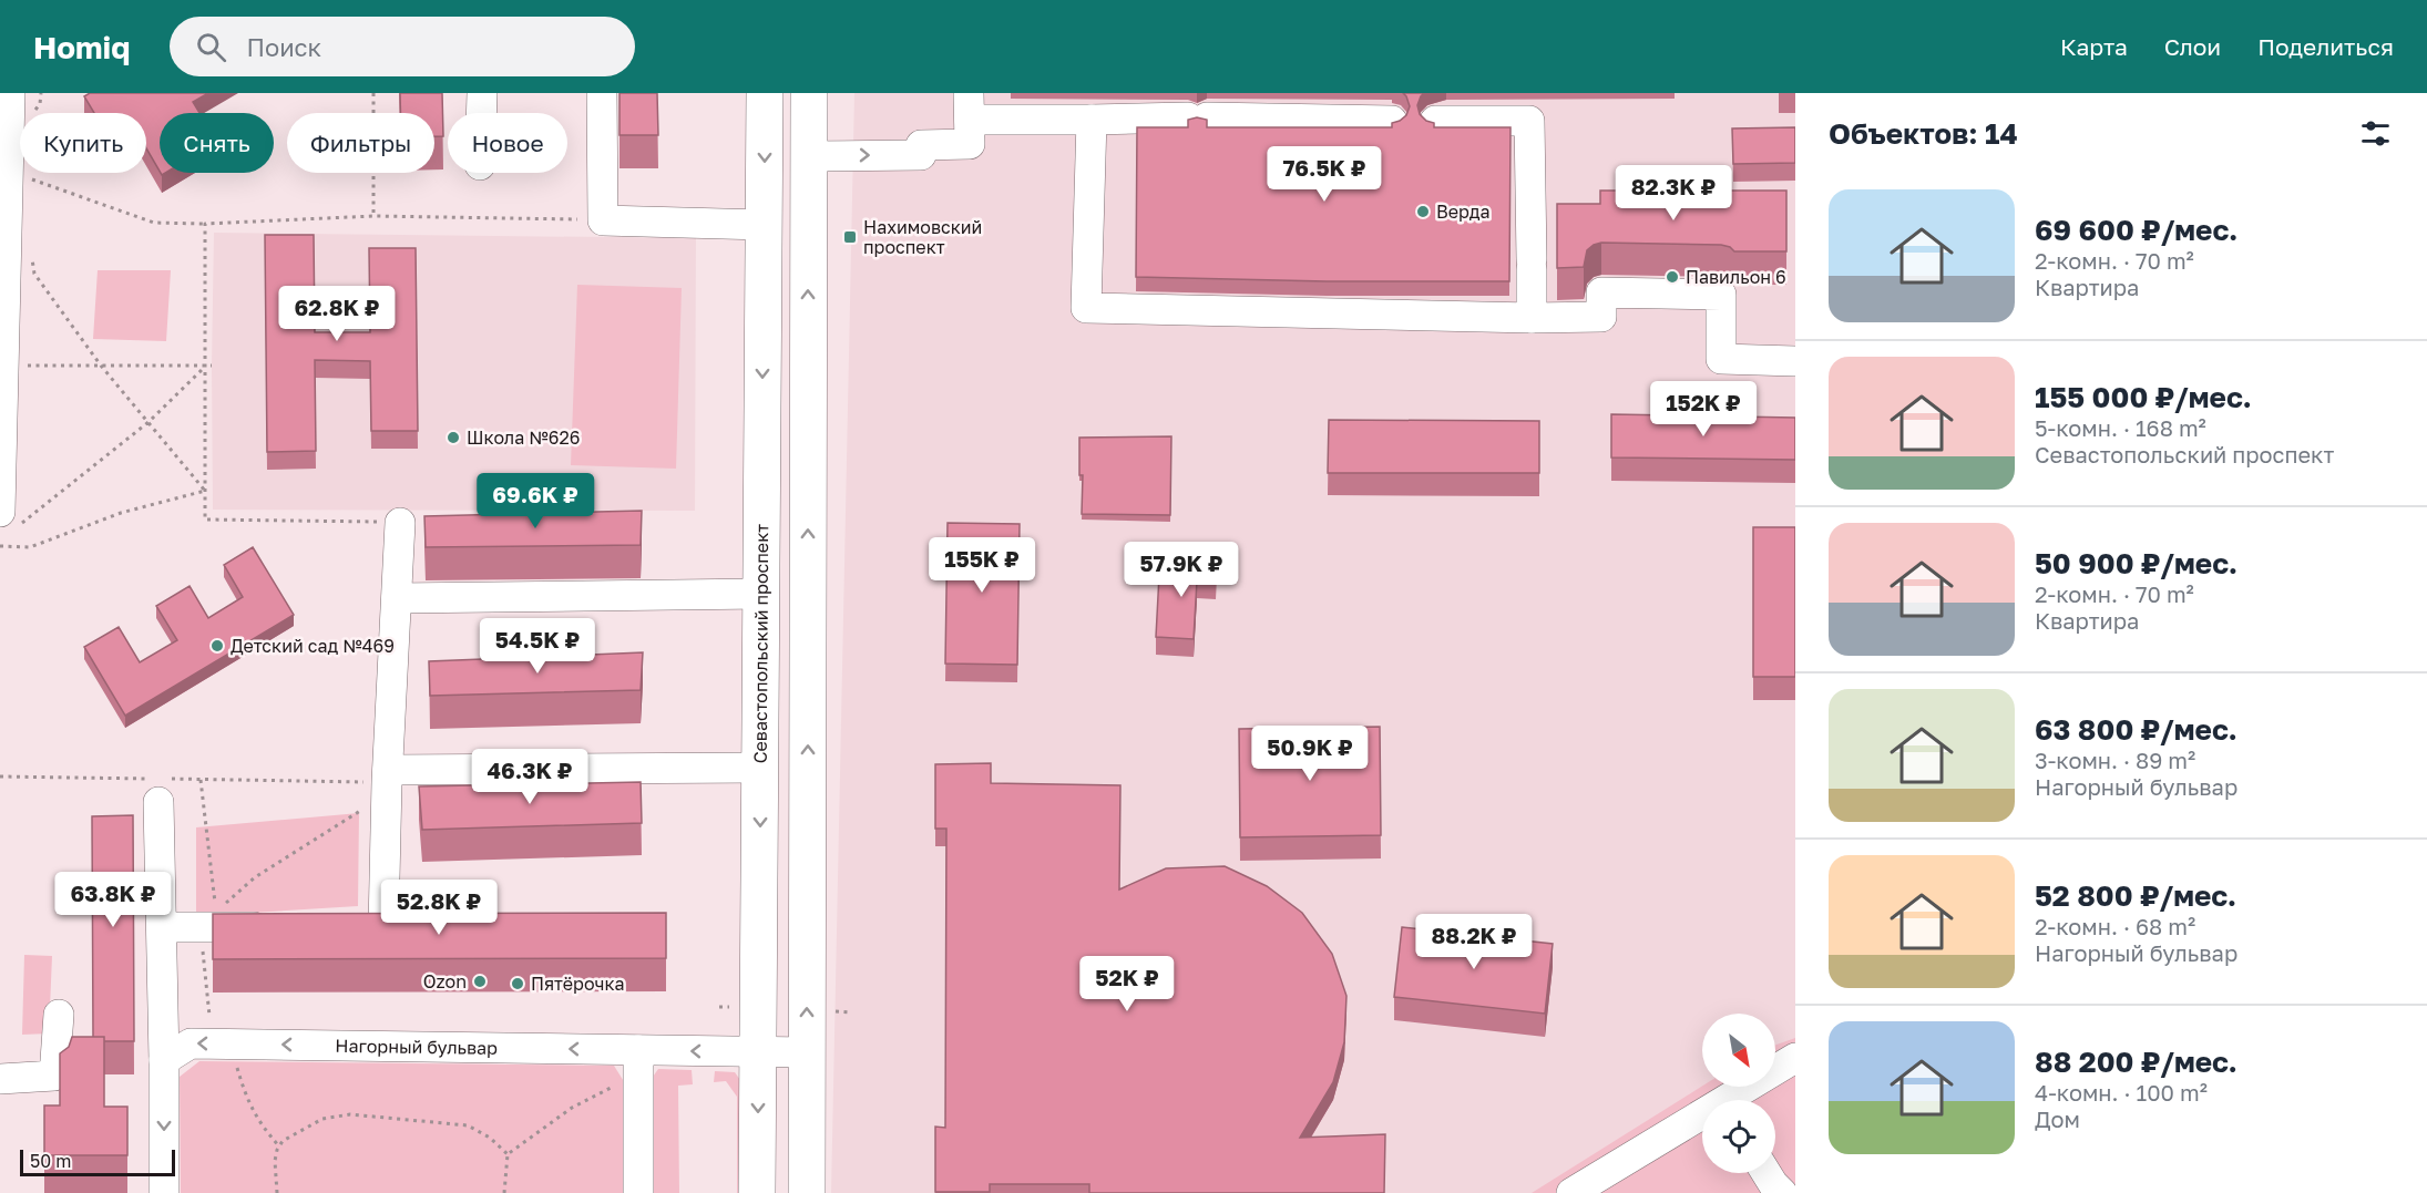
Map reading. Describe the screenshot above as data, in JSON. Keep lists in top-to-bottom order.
{
  "streets": {
    "main road": ["Севастопольский проспект"],
    "street": ["Нагорный бульвар"]
  },
  "crossings": [
    ["Севастопольский проспект", "Нагорный бульвар"]
  ],
  "places": {
    "other": [
      "Верда",
      "Павильон 6",
      "Школа №626",
      "Детский сад №469",
      "Ozon",
      "Пятёрочка"
    ],
    "transit": ["Нахимовский проспект"]
  },
  "scale_bar": "50 m",
  "north": "bottom right",
  "page": {
    "header": "Homiq",
    "search": "Поиск",
    "nav": ["Карта", "Слои", "Поделиться"],
    "heading": "Объектов: 14",
    "chip": [
      "Купить",
      "Снять",
      "Фильтры",
      "Новое"
    ],
    "price": [
      "76.5K ₽",
      "82.3K ₽",
      "62.8K ₽",
      "152K ₽",
      "69.6K ₽",
      "155K ₽",
      "57.9K ₽",
      "54.5K ₽",
      "50.9K ₽",
      "46.3K ₽",
      "63.8K ₽",
      "52.8K ₽",
      "88.2K ₽",
      "52K ₽"
    ],
    "list": [
      {
        "name": "69 600 ₽/мес.",
        "note": "2-комн. · 70 m² · Квартира"
      },
      {
        "name": "155 000 ₽/мес.",
        "note": "5-комн. · 168 m² · Севастопольский проспект"
      },
      {
        "name": "50 900 ₽/мес.",
        "note": "2-комн. · 70 m² · Квартира"
      },
      {
        "name": "63 800 ₽/мес.",
        "note": "3-комн. · 89 m² · Нагорный бульвар"
      },
      {
        "name": "52 800 ₽/мес.",
        "note": "2-комн. · 68 m² · Нагорный бульвар"
      },
      {
        "name": "88 200 ₽/мес.",
        "note": "4-комн. · 100 m² · Дом"
      }
    ],
    "scale": "50 m"
  }
}
